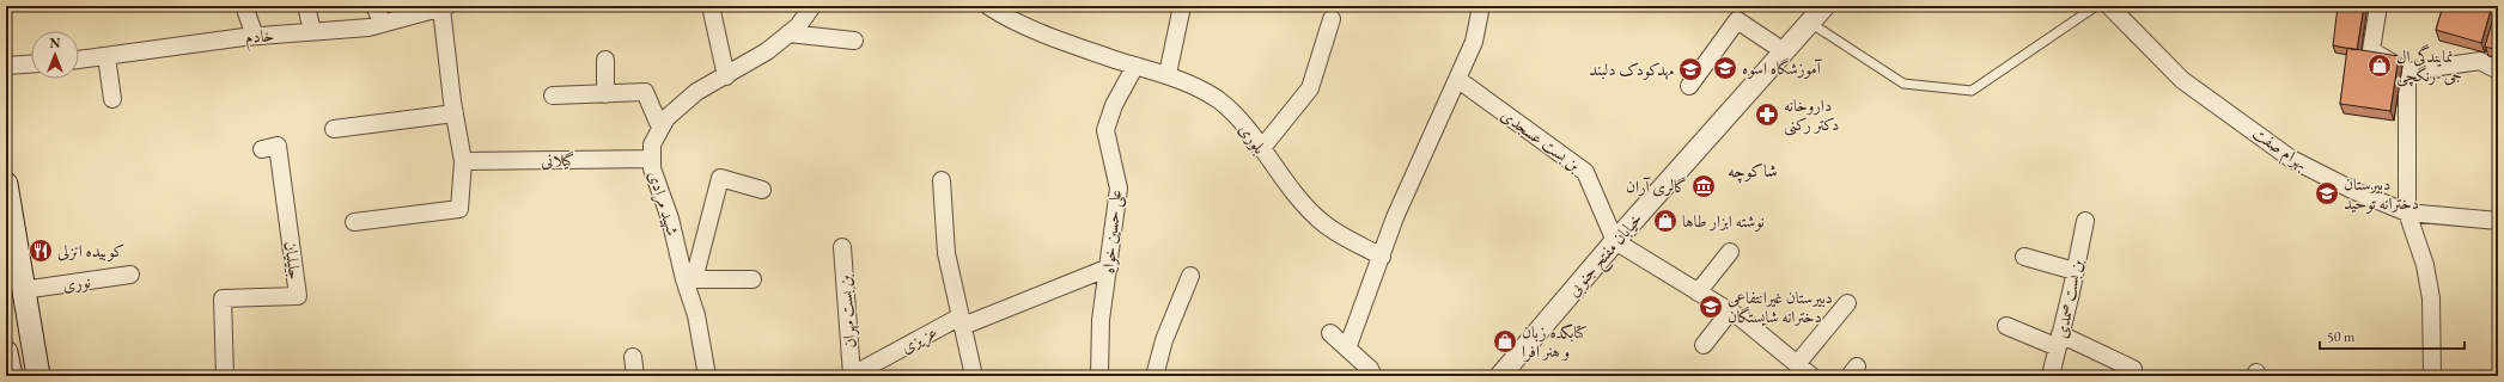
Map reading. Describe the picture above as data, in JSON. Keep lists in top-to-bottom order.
{
  "streets": {
    "street": [
      "خادم",
      "بلوری",
      "بن بست عسجدی",
      "بهرام صفت",
      "گیلانی",
      "شهید مرادی",
      "علی حسین خواه",
      "خیابان مفتح جنوبی",
      "جلیلیان",
      "نوری",
      "بن بست صمدی",
      "بن بست مهران",
      "عزیزی"
    ]
  },
  "crossings": [
    ["بلوری", "علی حسین خواه"],
    ["بن بست عسجدی", "خیابان مفتح جنوبی"],
    ["گیلانی", "شهید مرادی"],
    ["علی حسین خواه", "عزیزی"],
    ["بن بست مهران", "عزیزی"]
  ],
  "districts": ["شاکوچه"],
  "places": {
    "shop": ["نمایندگی ال جی -رنگچی", "نوشته ابزار طاها", "کتابکده زبان و هنر افرا"],
    "school or university": [
      "آموزشگاه اسوه",
      "مهدکودک دلبند",
      "دبیرستان دخترانه توحید",
      "دبیرستان غیرانتفاعی دخترانه شایستگان"
    ],
    "pharmacy": ["داروخانه دکتر رکنی"],
    "museum": ["گالری آران"],
    "restaurant": ["کوبیده انزلی"]
  },
  "scale_bar": "50 m",
  "north": "top"
}
